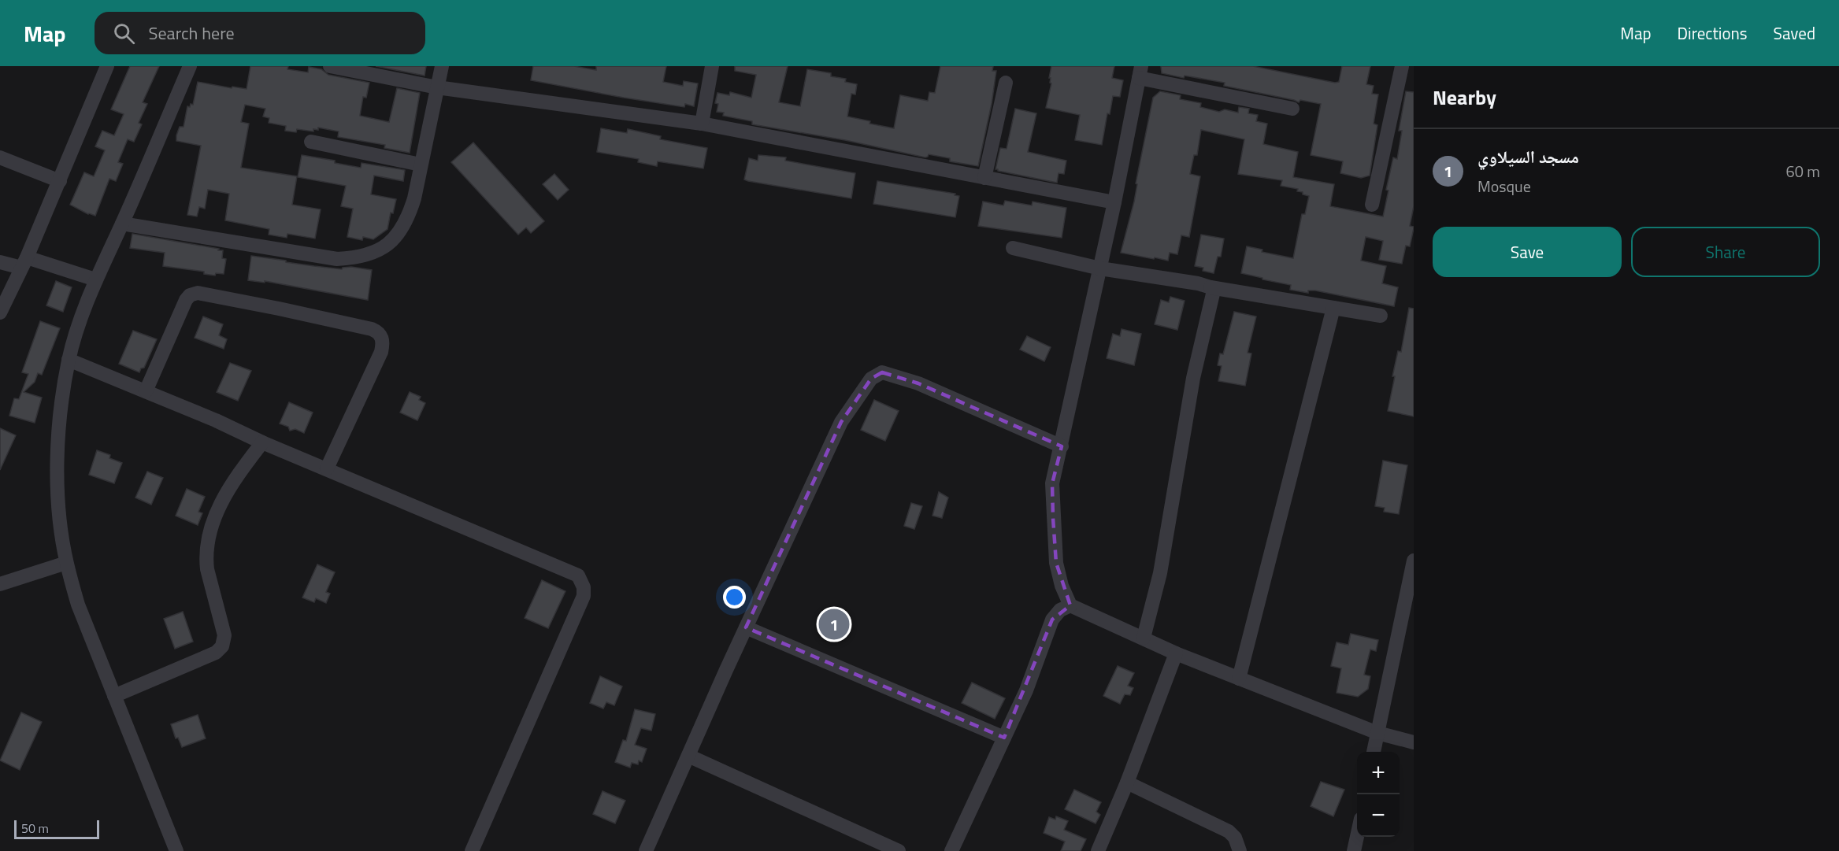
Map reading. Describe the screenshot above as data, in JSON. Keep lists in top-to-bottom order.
{
  "scale_bar": "50 m",
  "page": {
    "header": "Map",
    "search": "Search here",
    "nav": ["Map", "Directions", "Saved"],
    "heading": "Nearby",
    "list": [
      {
        "mark": "1",
        "name": "مسجد السيلاوي",
        "note": "Mosque",
        "value": "60 m"
      }
    ],
    "buttons": ["Save", "Share"],
    "pins": "1",
    "map_buttons": ["+", "−"],
    "scale": "50 m"
  }
}
